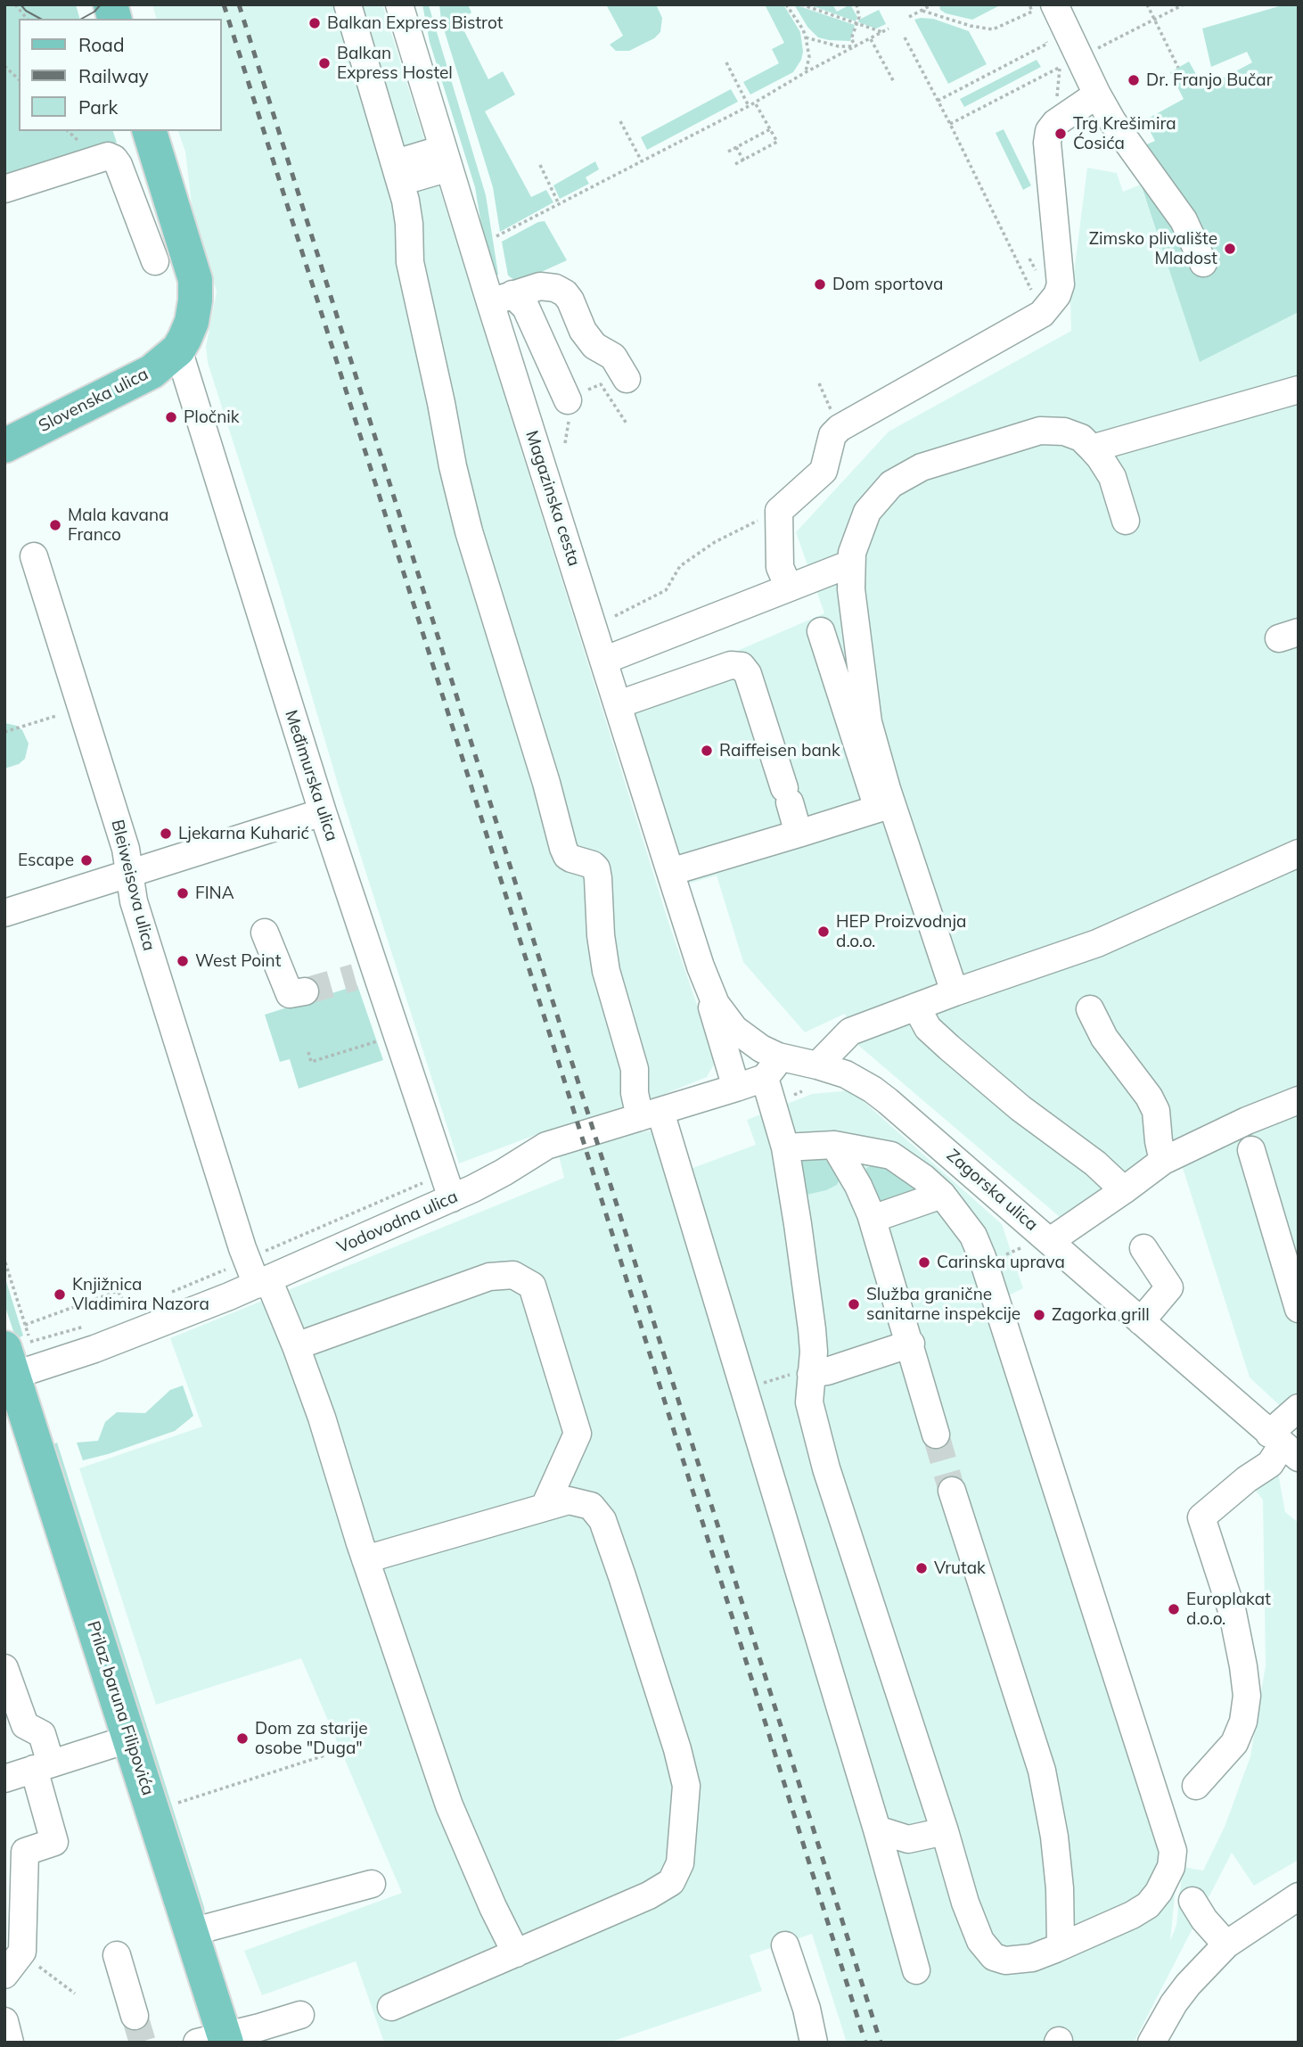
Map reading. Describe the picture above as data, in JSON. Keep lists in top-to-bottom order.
{
  "streets": {
    "main road": ["Slovenska ulica", "Prilaz baruna Filipovića"],
    "street": [
      "Magazinska cesta",
      "Međimurska ulica",
      "Bleiweisova ulica",
      "Zagorska ulica",
      "Vodovodna ulica"
    ]
  },
  "crossings": [
    ["Slovenska ulica", "Međimurska ulica"],
    ["Magazinska cesta", "Zagorska ulica"],
    ["Magazinska cesta", "Vodovodna ulica"],
    ["Međimurska ulica", "Vodovodna ulica"],
    ["Bleiweisova ulica", "Vodovodna ulica"],
    ["Zagorska ulica", "Vodovodna ulica"],
    ["Vodovodna ulica", "Prilaz baruna Filipovića"]
  ],
  "places": [
    "Balkan Express Bistrot",
    "Balkan Express Hostel",
    "Dr. Franjo Bučar",
    "Trg Krešimira Ćosića",
    "Zimsko plivalište Mladost",
    "Dom sportova",
    "Pločnik",
    "Mala kavana Franco",
    "Raiffeisen bank",
    "Ljekarna Kuharić",
    "Escape",
    "FINA",
    "HEP Proizvodnja d.o.o.",
    "West Point",
    "Carinska uprava",
    "Knjižnica Vladimira Nazora",
    "Služba granične sanitarne inspekcije",
    "Zagorka grill",
    "Vrutak",
    "Europlakat d.o.o.",
    "Dom za starije osobe \"Duga\""
  ],
  "legend": ["Road", "Railway", "Park"]
}
